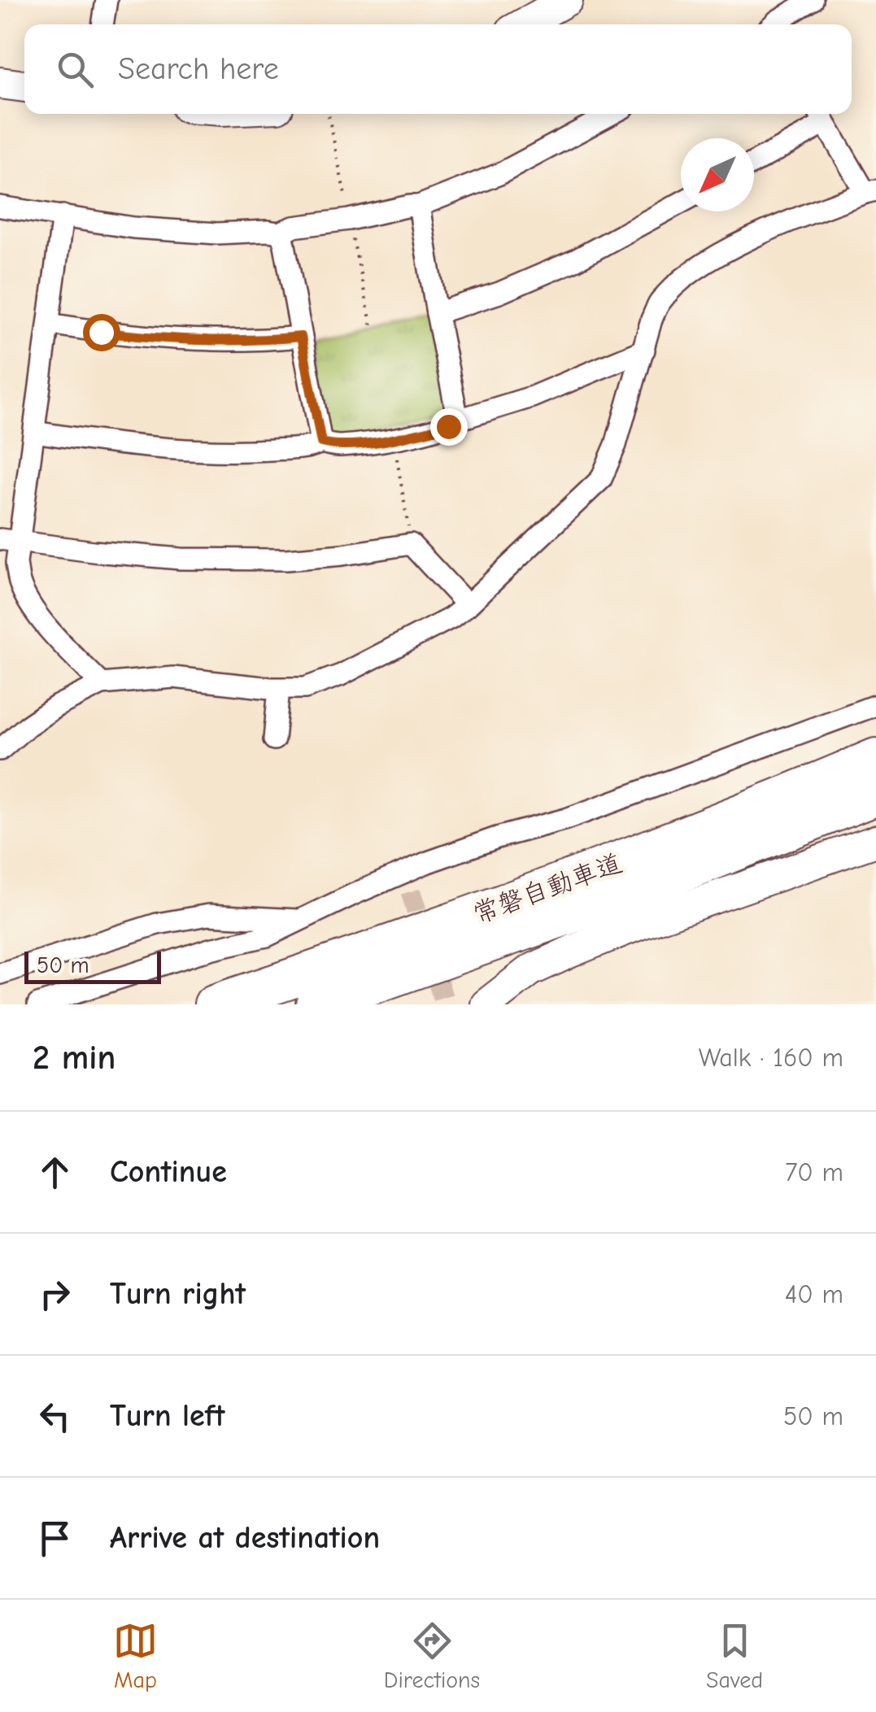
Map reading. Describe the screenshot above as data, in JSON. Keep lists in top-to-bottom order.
{
  "streets": {
    "highway": ["常磐自動車道"]
  },
  "scale_bar": "50 m",
  "north": "bottom left",
  "page": {
    "search": "Search here",
    "scale": "50 m",
    "heading": ["2 min", "Walk · 160 m"],
    "list": [
      ["Continue", "70 m"],
      ["Turn right", "40 m"],
      ["Turn left", "50 m"],
      "Arrive at destination"
    ],
    "nav": ["Map", "Directions", "Saved"]
  }
}
